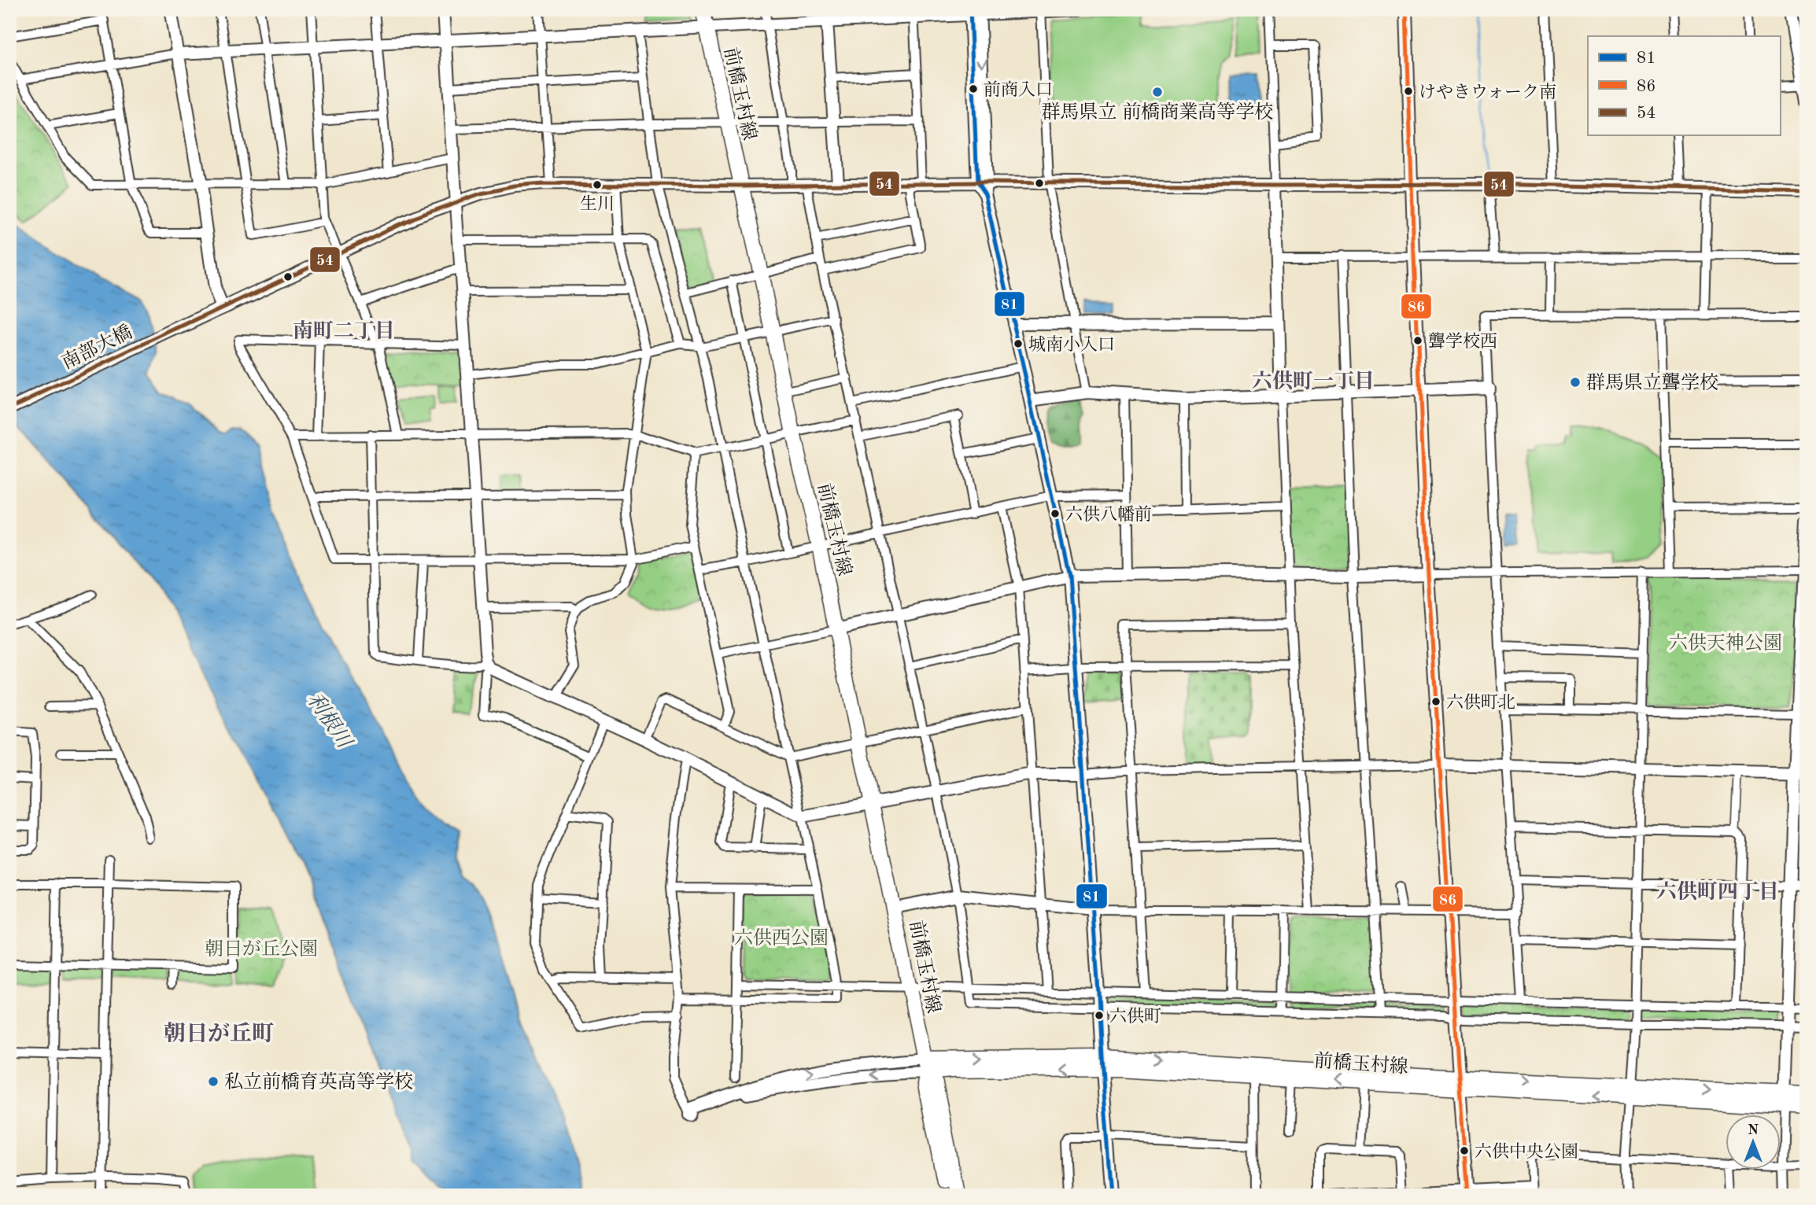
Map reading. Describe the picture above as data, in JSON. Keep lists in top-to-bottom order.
{
  "streets": {
    "main road": ["前橋玉村線"],
    "street": ["南部大橋"]
  },
  "crossings": [
    ["前橋玉村線", "南部大橋"]
  ],
  "districts": [
    "南町二丁目",
    "六供町一丁目",
    "六供町四丁目",
    "朝日が丘町"
  ],
  "water": ["利根川"],
  "parks": ["六供天神公園", "六供西公園", "朝日が丘公園"],
  "places": [
    "前商入口",
    "けやきウォーク南",
    "群馬県立 前橋商業高等学校",
    "生川",
    "聾学校西",
    "城南小入口",
    "群馬県立聾学校",
    "六供八幡前",
    "六供町北",
    "六供町",
    "私立前橋育英高等学校",
    "六供中央公園"
  ],
  "lines": ["transit line 81", "transit line 86", "transit line 54"],
  "legend": ["81", "86", "54"],
  "north": "top"
}
